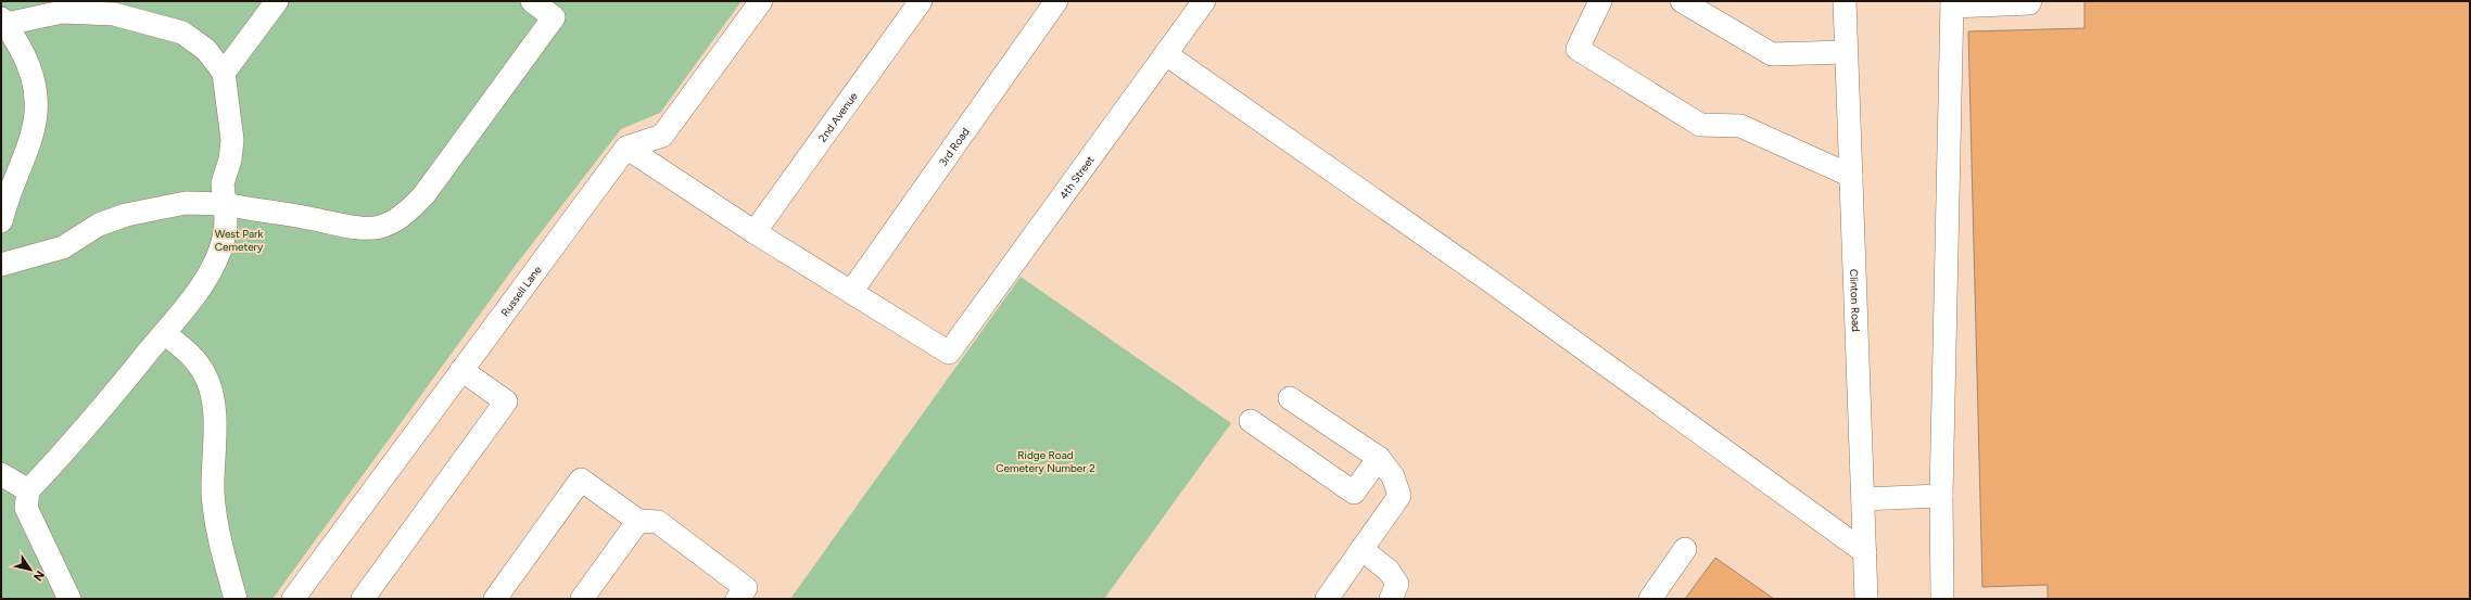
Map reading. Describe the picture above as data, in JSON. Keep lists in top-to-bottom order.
{
  "streets": {
    "street": [
      "2nd Avenue",
      "3rd Road",
      "4th Street",
      "Russell Lane",
      "Clinton Road"
    ]
  },
  "crossings": [
    ["3rd Road", "4th Street"]
  ],
  "parks": ["West Park Cemetery", "Ridge Road Cemetery Number 2"],
  "north": "bottom right"
}
